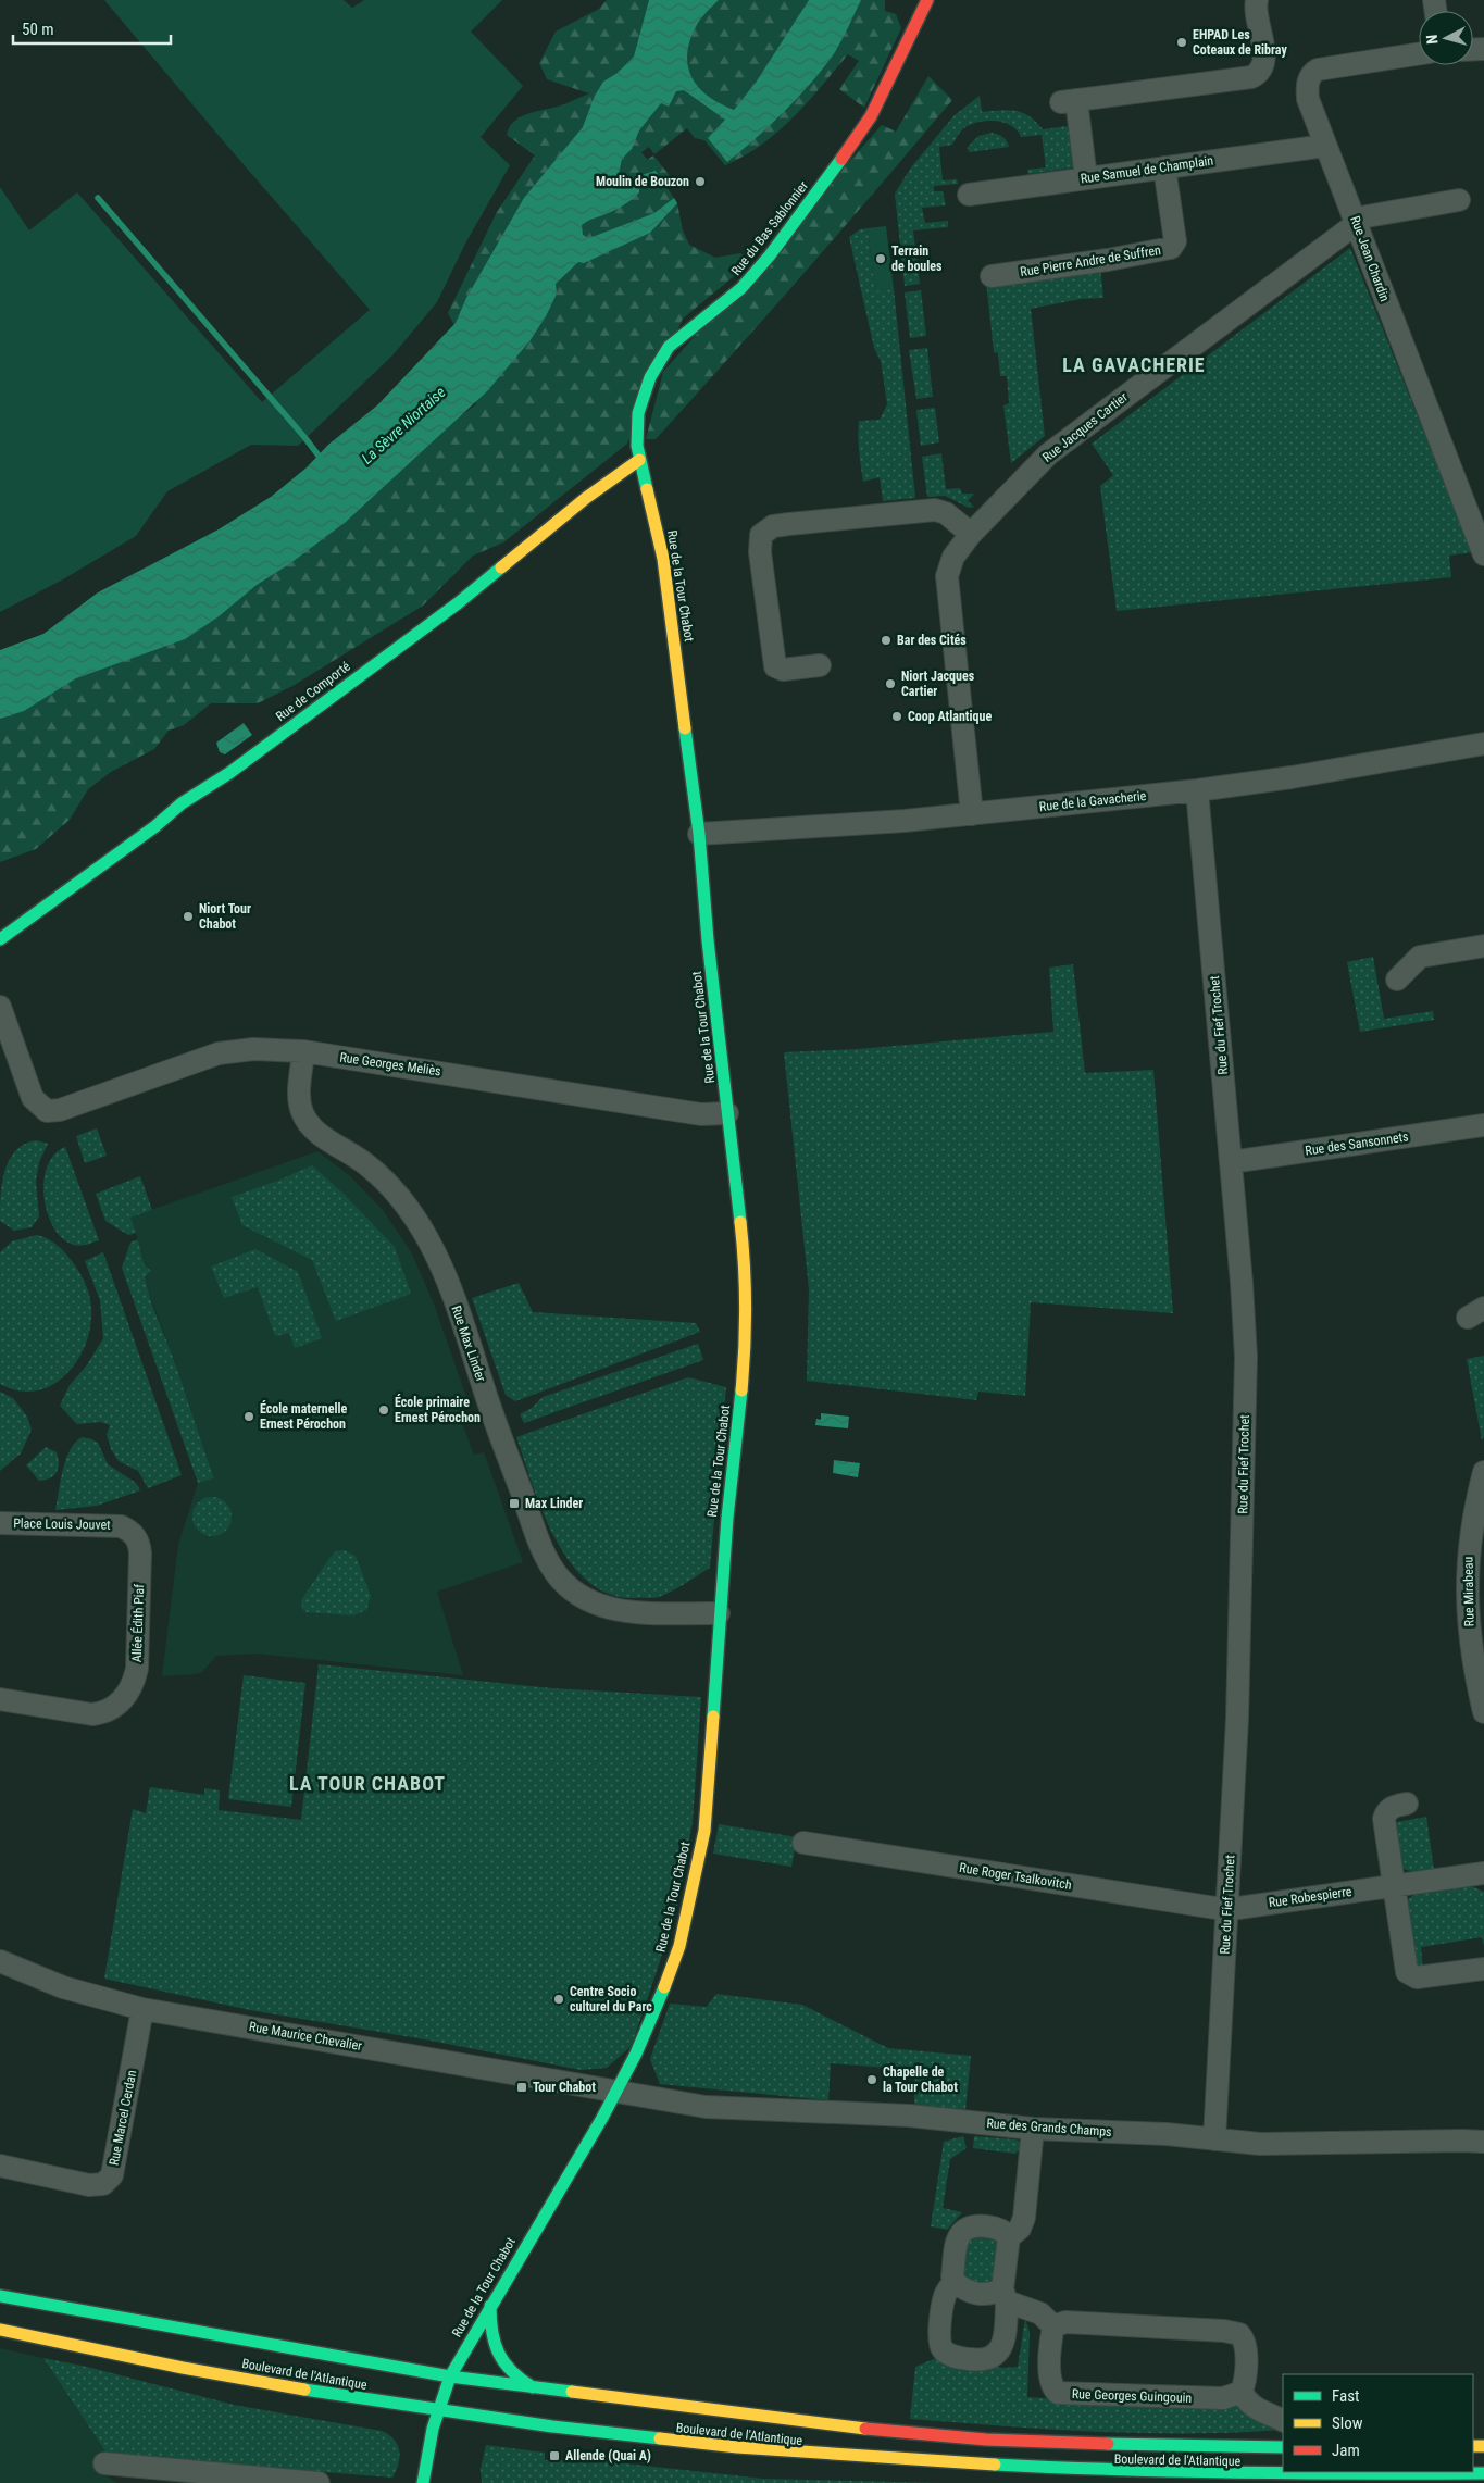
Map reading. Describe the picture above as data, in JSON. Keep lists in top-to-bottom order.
{
  "streets": {
    "street": [
      "Rue Samuel de Champlain",
      "Rue du Bas Sablonnier",
      "Rue Jean Chardin",
      "Rue Pierre Andre de Suffren",
      "Rue Jacques Cartier",
      "Rue de la Tour Chabot",
      "Rue de Comporté",
      "Rue de la Gavacherie",
      "Rue du Fief Trochet",
      "Rue Georges Meliès",
      "Rue des Sansonnets",
      "Rue Max Linder",
      "Place Louis Jouvet",
      "Rue Mirabeau",
      "Allée Édith Piaf",
      "Rue Roger Tsalkovitch",
      "Rue Robespierre",
      "Rue Maurice Chevalier",
      "Rue Marcel Cerdan",
      "Rue des Grands Champs",
      "Boulevard de l'Atlantique",
      "Rue Georges Guingouin"
    ]
  },
  "crossings": [
    ["Rue Samuel de Champlain", "Rue Jean Chardin"],
    ["Rue Samuel de Champlain", "Rue Pierre Andre de Suffren"],
    ["Rue du Bas Sablonnier", "Rue de la Tour Chabot"],
    ["Rue du Bas Sablonnier", "Rue de Comporté"],
    ["Rue Jean Chardin", "Rue Jacques Cartier"],
    ["Rue Jacques Cartier", "Rue de la Gavacherie"],
    ["Rue de la Tour Chabot", "Rue de Comporté"],
    ["Rue de la Tour Chabot", "Rue de la Gavacherie"],
    ["Rue de la Tour Chabot", "Rue Georges Meliès"],
    ["Rue de la Tour Chabot", "Rue Max Linder"],
    ["Rue de la Tour Chabot", "Rue Maurice Chevalier"],
    ["Rue de la Tour Chabot", "Rue des Grands Champs"],
    ["Rue de la Tour Chabot", "Boulevard de l'Atlantique"],
    ["Rue de la Gavacherie", "Rue du Fief Trochet"],
    ["Rue du Fief Trochet", "Rue des Sansonnets"],
    ["Rue du Fief Trochet", "Rue Roger Tsalkovitch"],
    ["Rue du Fief Trochet", "Rue Robespierre"],
    ["Rue du Fief Trochet", "Rue des Grands Champs"],
    ["Rue Georges Meliès", "Rue Max Linder"],
    ["Place Louis Jouvet", "Allée Édith Piaf"],
    ["Rue Roger Tsalkovitch", "Rue Robespierre"],
    ["Rue Maurice Chevalier", "Rue Marcel Cerdan"],
    ["Rue Maurice Chevalier", "Rue des Grands Champs"]
  ],
  "districts": ["LA GAVACHERIE", "LA TOUR CHABOT"],
  "water": ["La Sèvre Niortaise"],
  "places": {
    "other": [
      "EHPAD Les Coteaux de Ribray",
      "Moulin de Bouzon",
      "Terrain de boules",
      "Bar des Cités",
      "Niort Jacques Cartier",
      "Coop Atlantique",
      "Niort Tour Chabot",
      "École primaire Ernest Pérochon",
      "École maternelle Ernest Pérochon",
      "Centre Socio culturel du Parc",
      "Chapelle de la Tour Chabot"
    ],
    "transit": ["Max Linder", "Tour Chabot", "Allende (Quai A)"]
  },
  "legend": ["Fast", "Slow", "Jam"],
  "scale_bar": "50 m",
  "north": "left"
}
